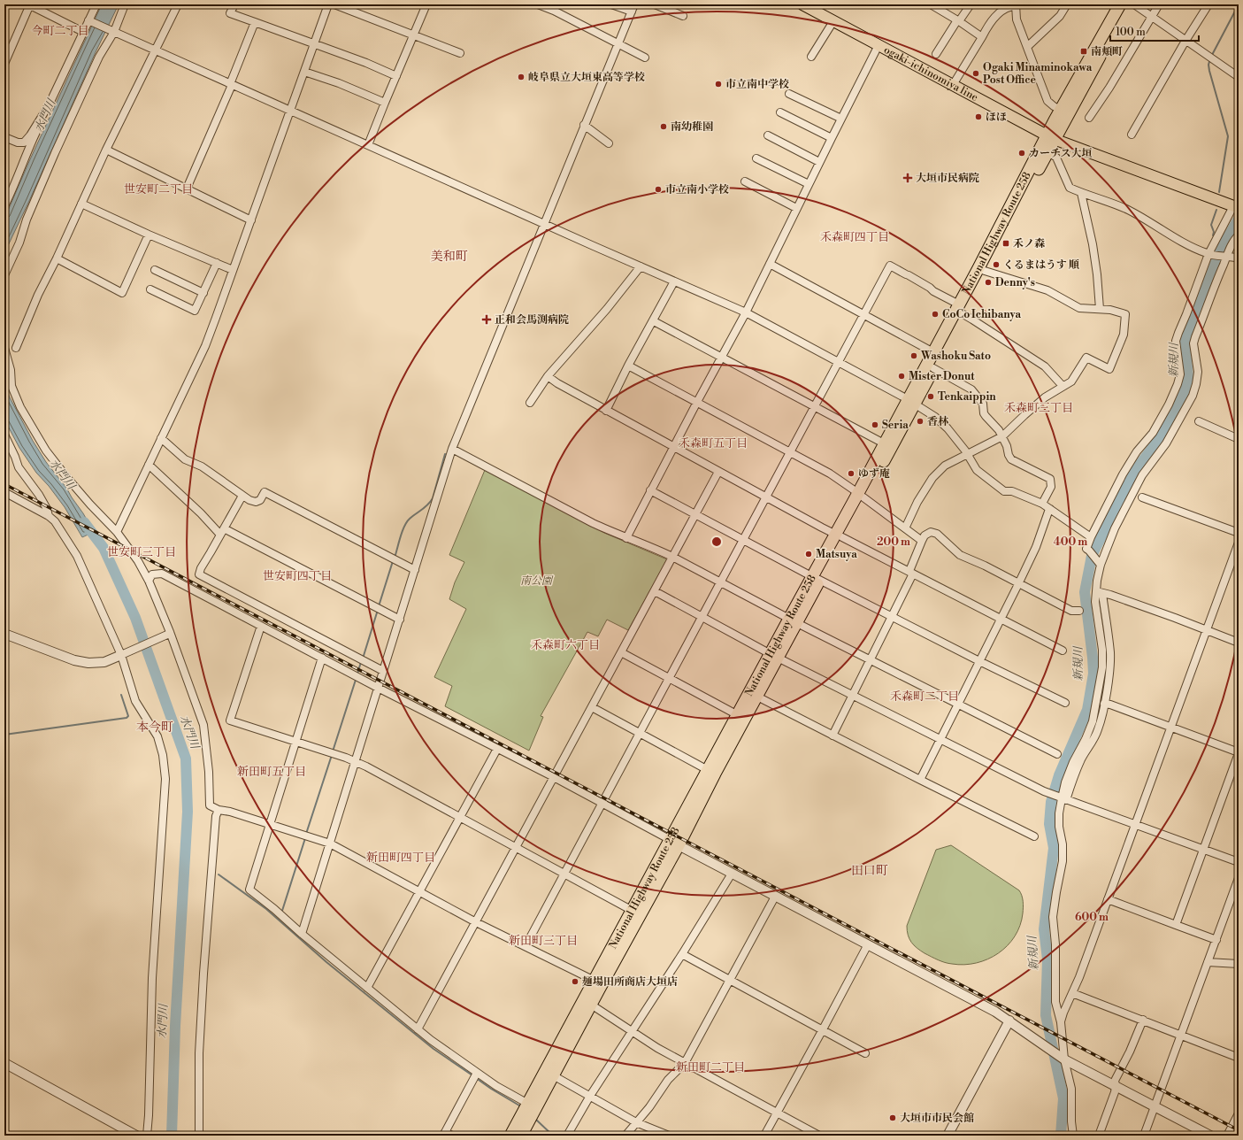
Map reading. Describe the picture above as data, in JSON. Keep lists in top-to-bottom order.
{
  "streets": {
    "highway": ["National Highway Route 258"],
    "main road": ["ogaki-ichinomiya line"]
  },
  "crossings": [
    ["ogaki-ichinomiya line", "National Highway Route 258"]
  ],
  "districts": [
    "今町二丁目",
    "世安町二丁目",
    "禾森町四丁目",
    "美和町",
    "禾森町三丁目",
    "禾森町五丁目",
    "世安町三丁目",
    "世安町四丁目",
    "禾森町六丁目",
    "禾森町二丁目",
    "本今町",
    "新田町五丁目",
    "新田町四丁目",
    "田口町",
    "新田町三丁目",
    "新田町二丁目"
  ],
  "water": ["水門川", "新規川"],
  "parks": ["南公園"],
  "places": {
    "transit": ["南頬町", "禾ノ森"],
    "other": [
      "Ogaki Minaminokawa Post Office",
      "岐阜県立大垣東高等学校",
      "市立南中学校",
      "ほほ",
      "南幼稚園",
      "カーチス大垣",
      "市立南小学校",
      "くるまはうす 順",
      "Denny's",
      "CoCo Ichibanya",
      "Washoku Sato",
      "Mister Donut",
      "Tenkaippin",
      "香林",
      "Seria",
      "ゆず庵",
      "Matsuya",
      "麺場田所商店大垣店",
      "大垣市市民会館"
    ],
    "health": ["大垣市民病院", "正和会馬渕病院"]
  },
  "scale_bar": "100 m",
  "rings": ["200 m", "400 m", "600 m"]
}
